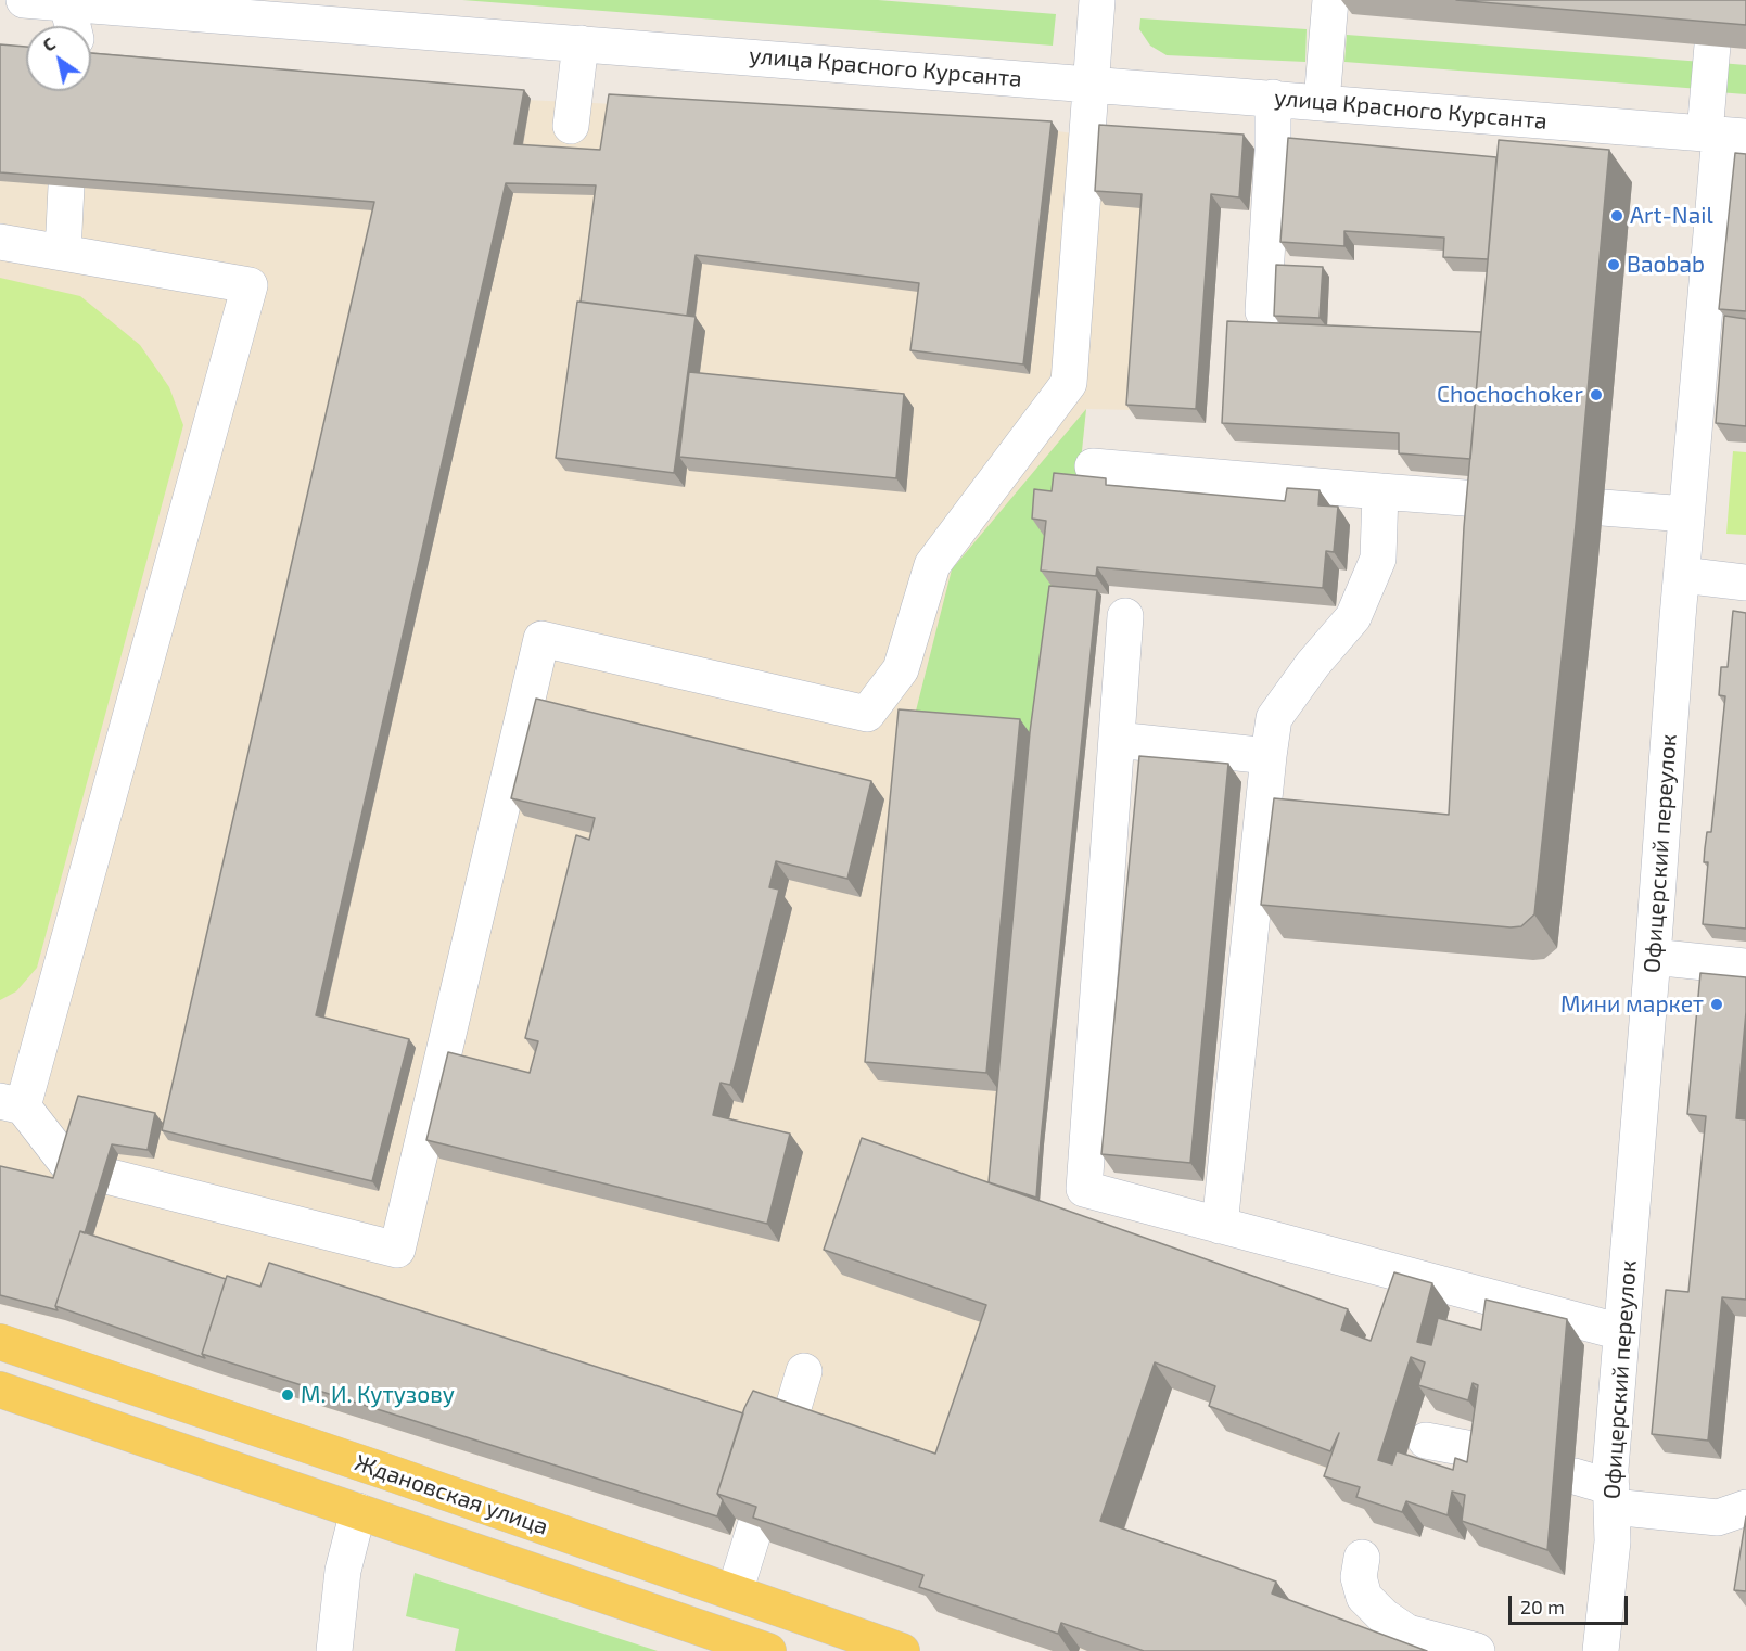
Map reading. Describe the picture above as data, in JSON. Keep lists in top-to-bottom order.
{
  "streets": {
    "main road": ["Ждановская улица"],
    "street": ["улица Красного Курсанта", "Офицерский переулок"]
  },
  "crossings": [
    ["улица Красного Курсанта", "Офицерский переулок"]
  ],
  "places": [
    "Art-Nail",
    "Baobab",
    "Chochochoker",
    "Мини маркет",
    "М. И. Кутузову"
  ],
  "scale_bar": "20 m",
  "north": "top left"
}
